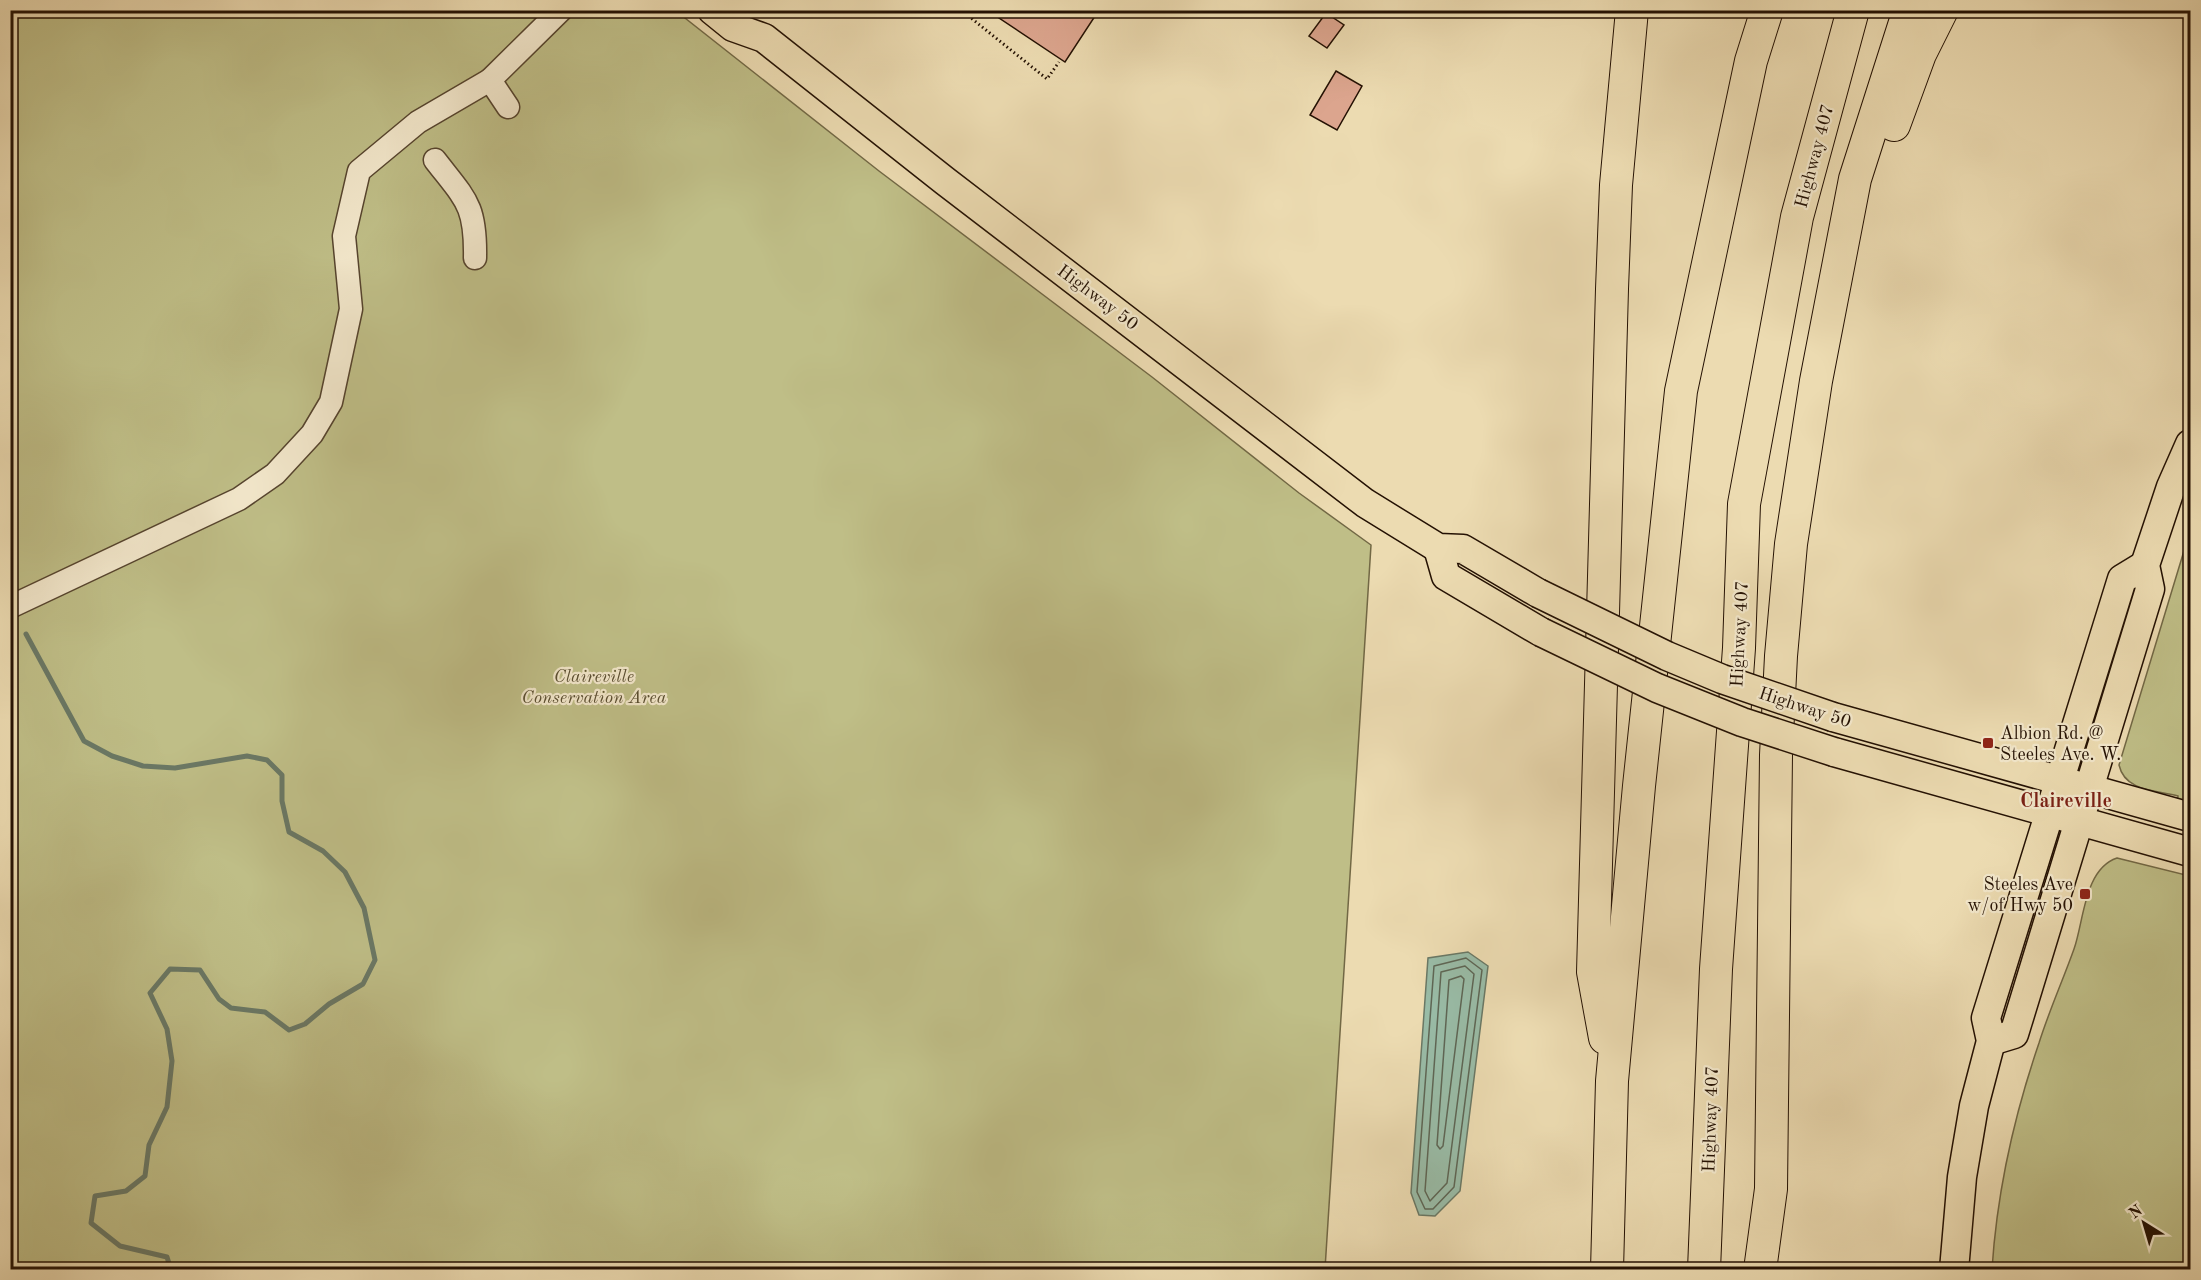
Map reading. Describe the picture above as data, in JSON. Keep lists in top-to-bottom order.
{
  "streets": {
    "highway": ["Highway 407"],
    "main road": ["Highway 50"]
  },
  "districts": ["Claireville"],
  "parks": ["Claireville Conservation Area"],
  "places": {
    "transit": ["Albion Rd. @ Steeles Ave. W.", "Steeles Ave w/of Hwy 50"]
  },
  "north": "top left"
}
